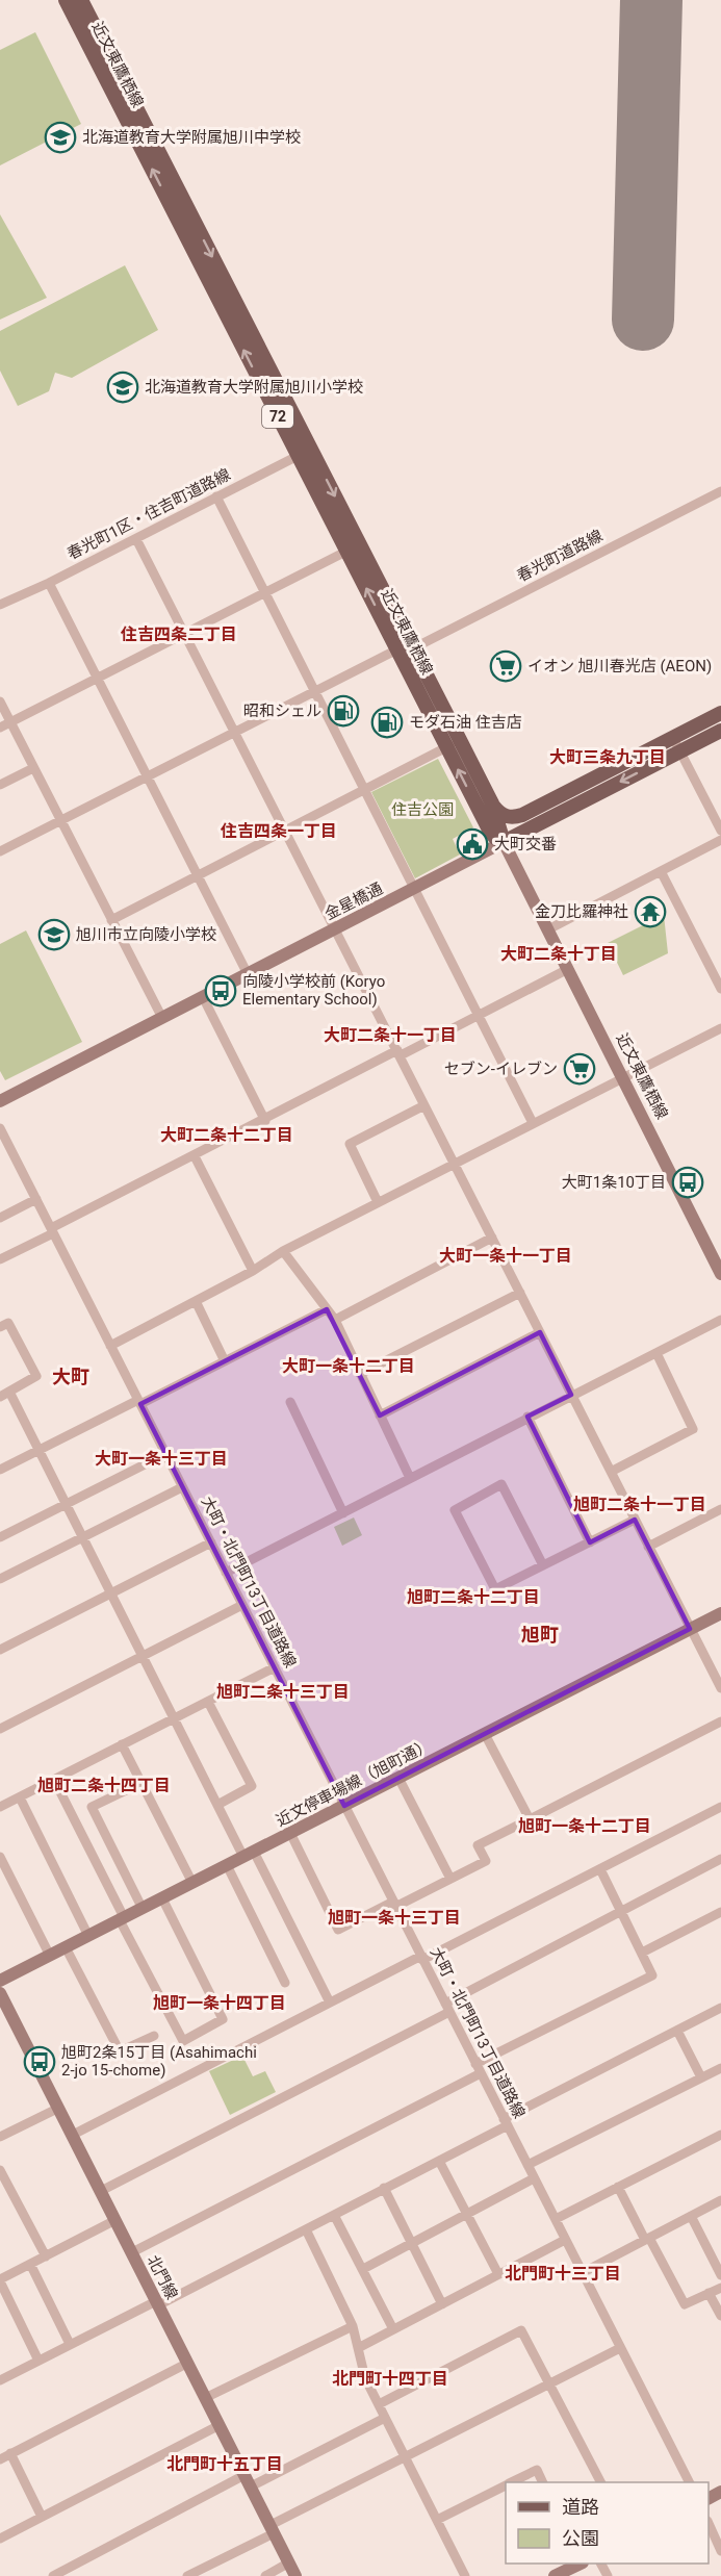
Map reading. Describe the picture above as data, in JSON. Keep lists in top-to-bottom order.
{
  "streets": {
    "main road": ["近文東鷹栖線", "72", "金星橋通"],
    "street": [
      "春光町1区・住吉町道路線",
      "春光町道路線",
      "大町・北門町13丁目道路線",
      "近文停車場線（旭町通）",
      "北門線"
    ]
  },
  "crossings": [
    ["近文東鷹栖線", "72"],
    ["近文東鷹栖線", "春光町1区・住吉町道路線"],
    ["近文東鷹栖線", "春光町道路線"],
    ["近文東鷹栖線", "金星橋通"],
    ["72", "金星橋通"],
    ["大町・北門町13丁目道路線", "近文停車場線（旭町通）"]
  ],
  "districts": [
    "住吉四条二丁目",
    "大町三条九丁目",
    "住吉四条一丁目",
    "大町二条十丁目",
    "大町二条十一丁目",
    "大町二条十二丁目",
    "大町一条十一丁目",
    "大町一条十二丁目",
    "大町",
    "大町一条十三丁目",
    "旭町二条十一丁目",
    "旭町二条十二丁目",
    "旭町",
    "旭町二条十三丁目",
    "旭町二条十四丁目",
    "旭町一条十二丁目",
    "旭町一条十三丁目",
    "旭町一条十四丁目",
    "北門町十三丁目",
    "北門町十四丁目",
    "北門町十五丁目"
  ],
  "parks": ["住吉公園"],
  "places": {
    "school or university": ["北海道教育大学附属旭川中学校", "北海道教育大学附属旭川小学校", "旭川市立向陵小学校"],
    "supermarket": ["イオン 旭川春光店 (AEON)", "セブン-イレブン"],
    "fuel station": ["昭和シェル", "モダ石油 住吉店"],
    "public building": ["大町交番"],
    "temple": ["金刀比羅神社"],
    "bus stop": ["向陵小学校前 (Koryo Elementary School)", "大町1条10丁目", "旭町2条15丁目 (Asahimachi 2-jo 15-chome)"]
  },
  "legend": ["道路", "公園"]
}
